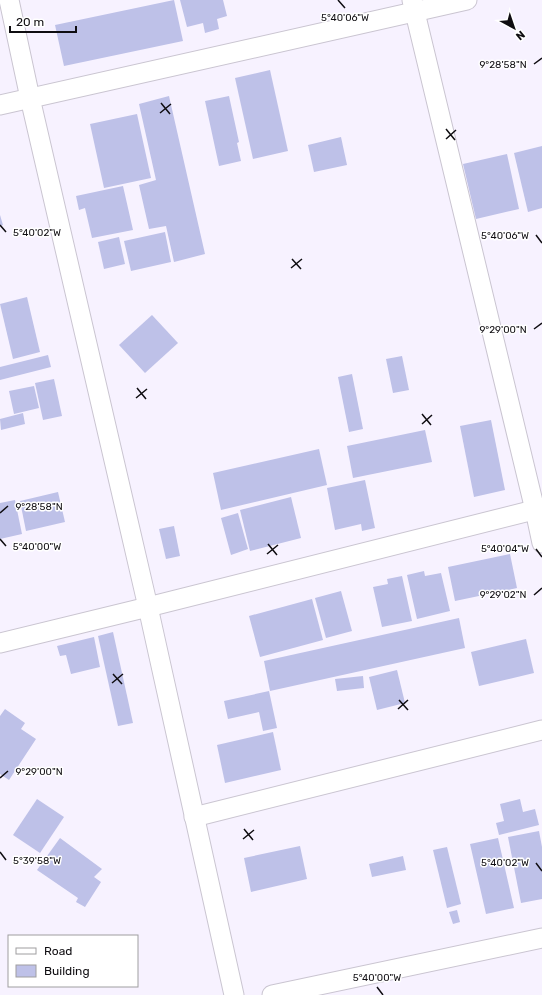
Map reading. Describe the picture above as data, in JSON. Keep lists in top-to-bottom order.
{
  "legend": ["Road", "Building"],
  "scale_bar": "20 m",
  "north": "bottom right",
  "coordinates": [
    "5°40'06\"W",
    "9°28'58\"N",
    "5°40'02\"W",
    "9°29'00\"N",
    "5°40'00\"W",
    "5°40'04\"W",
    "9°29'02\"N",
    "5°39'58\"W"
  ]
}
